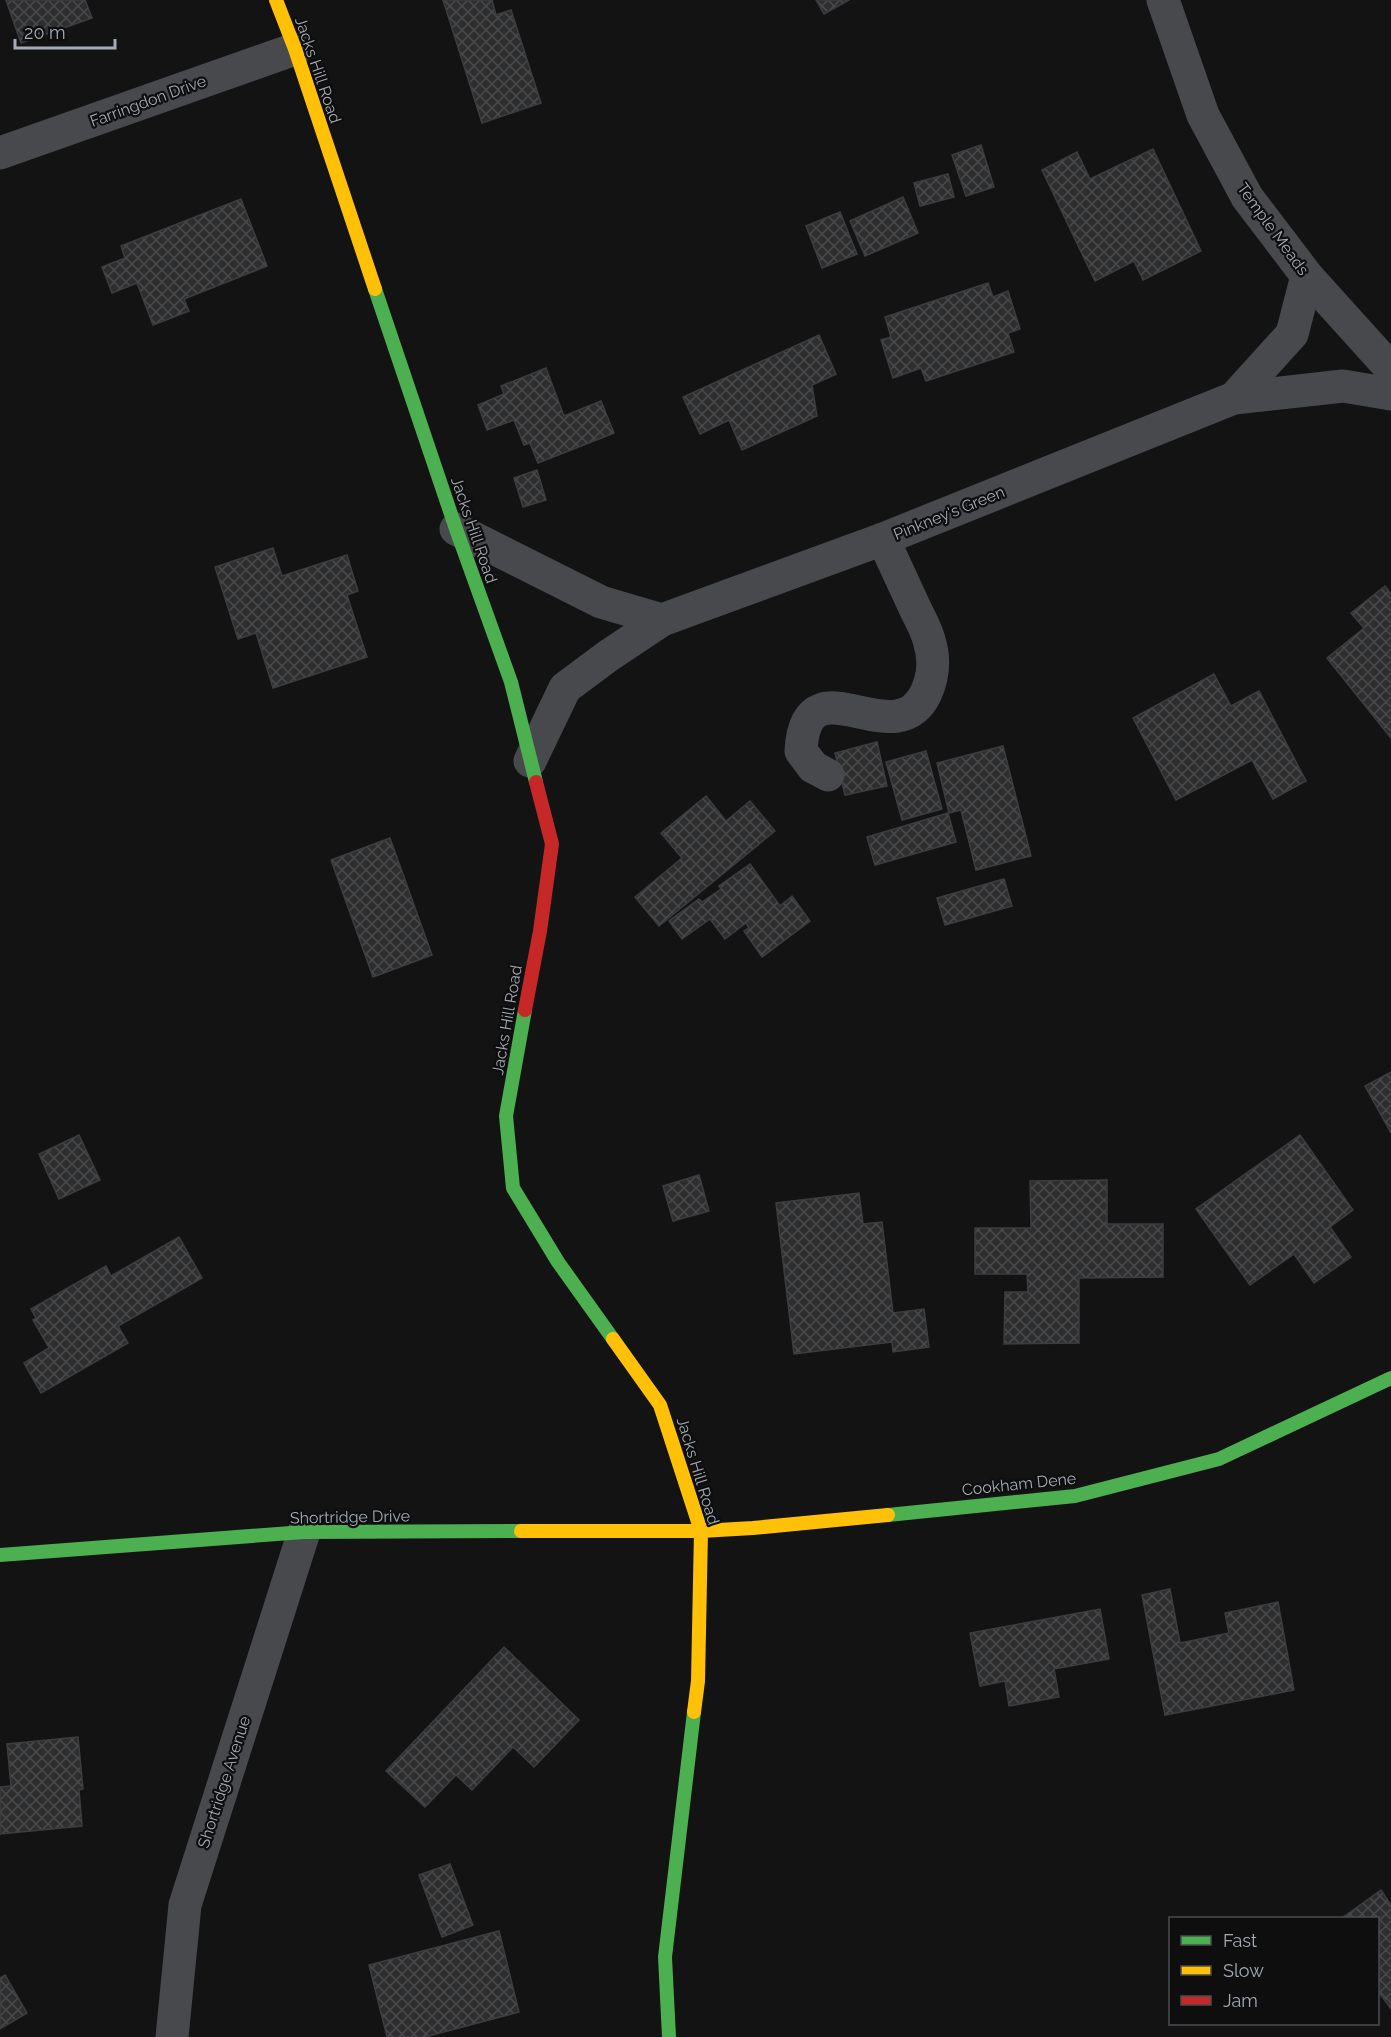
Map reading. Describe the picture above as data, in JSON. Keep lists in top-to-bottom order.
{
  "streets": {
    "street": [
      "Jacks Hill Road",
      "Farringdon Drive",
      "Temple Meads",
      "Pinkney's Green",
      "Cookham Dene",
      "Shortridge Drive",
      "Shortridge Avenue"
    ]
  },
  "crossings": [
    ["Jacks Hill Road", "Farringdon Drive"],
    ["Jacks Hill Road", "Pinkney's Green"],
    ["Jacks Hill Road", "Cookham Dene"],
    ["Jacks Hill Road", "Shortridge Drive"],
    ["Temple Meads", "Pinkney's Green"],
    ["Cookham Dene", "Shortridge Drive"],
    ["Shortridge Drive", "Shortridge Avenue"]
  ],
  "legend": ["Fast", "Slow", "Jam"],
  "scale_bar": "20 m"
}
